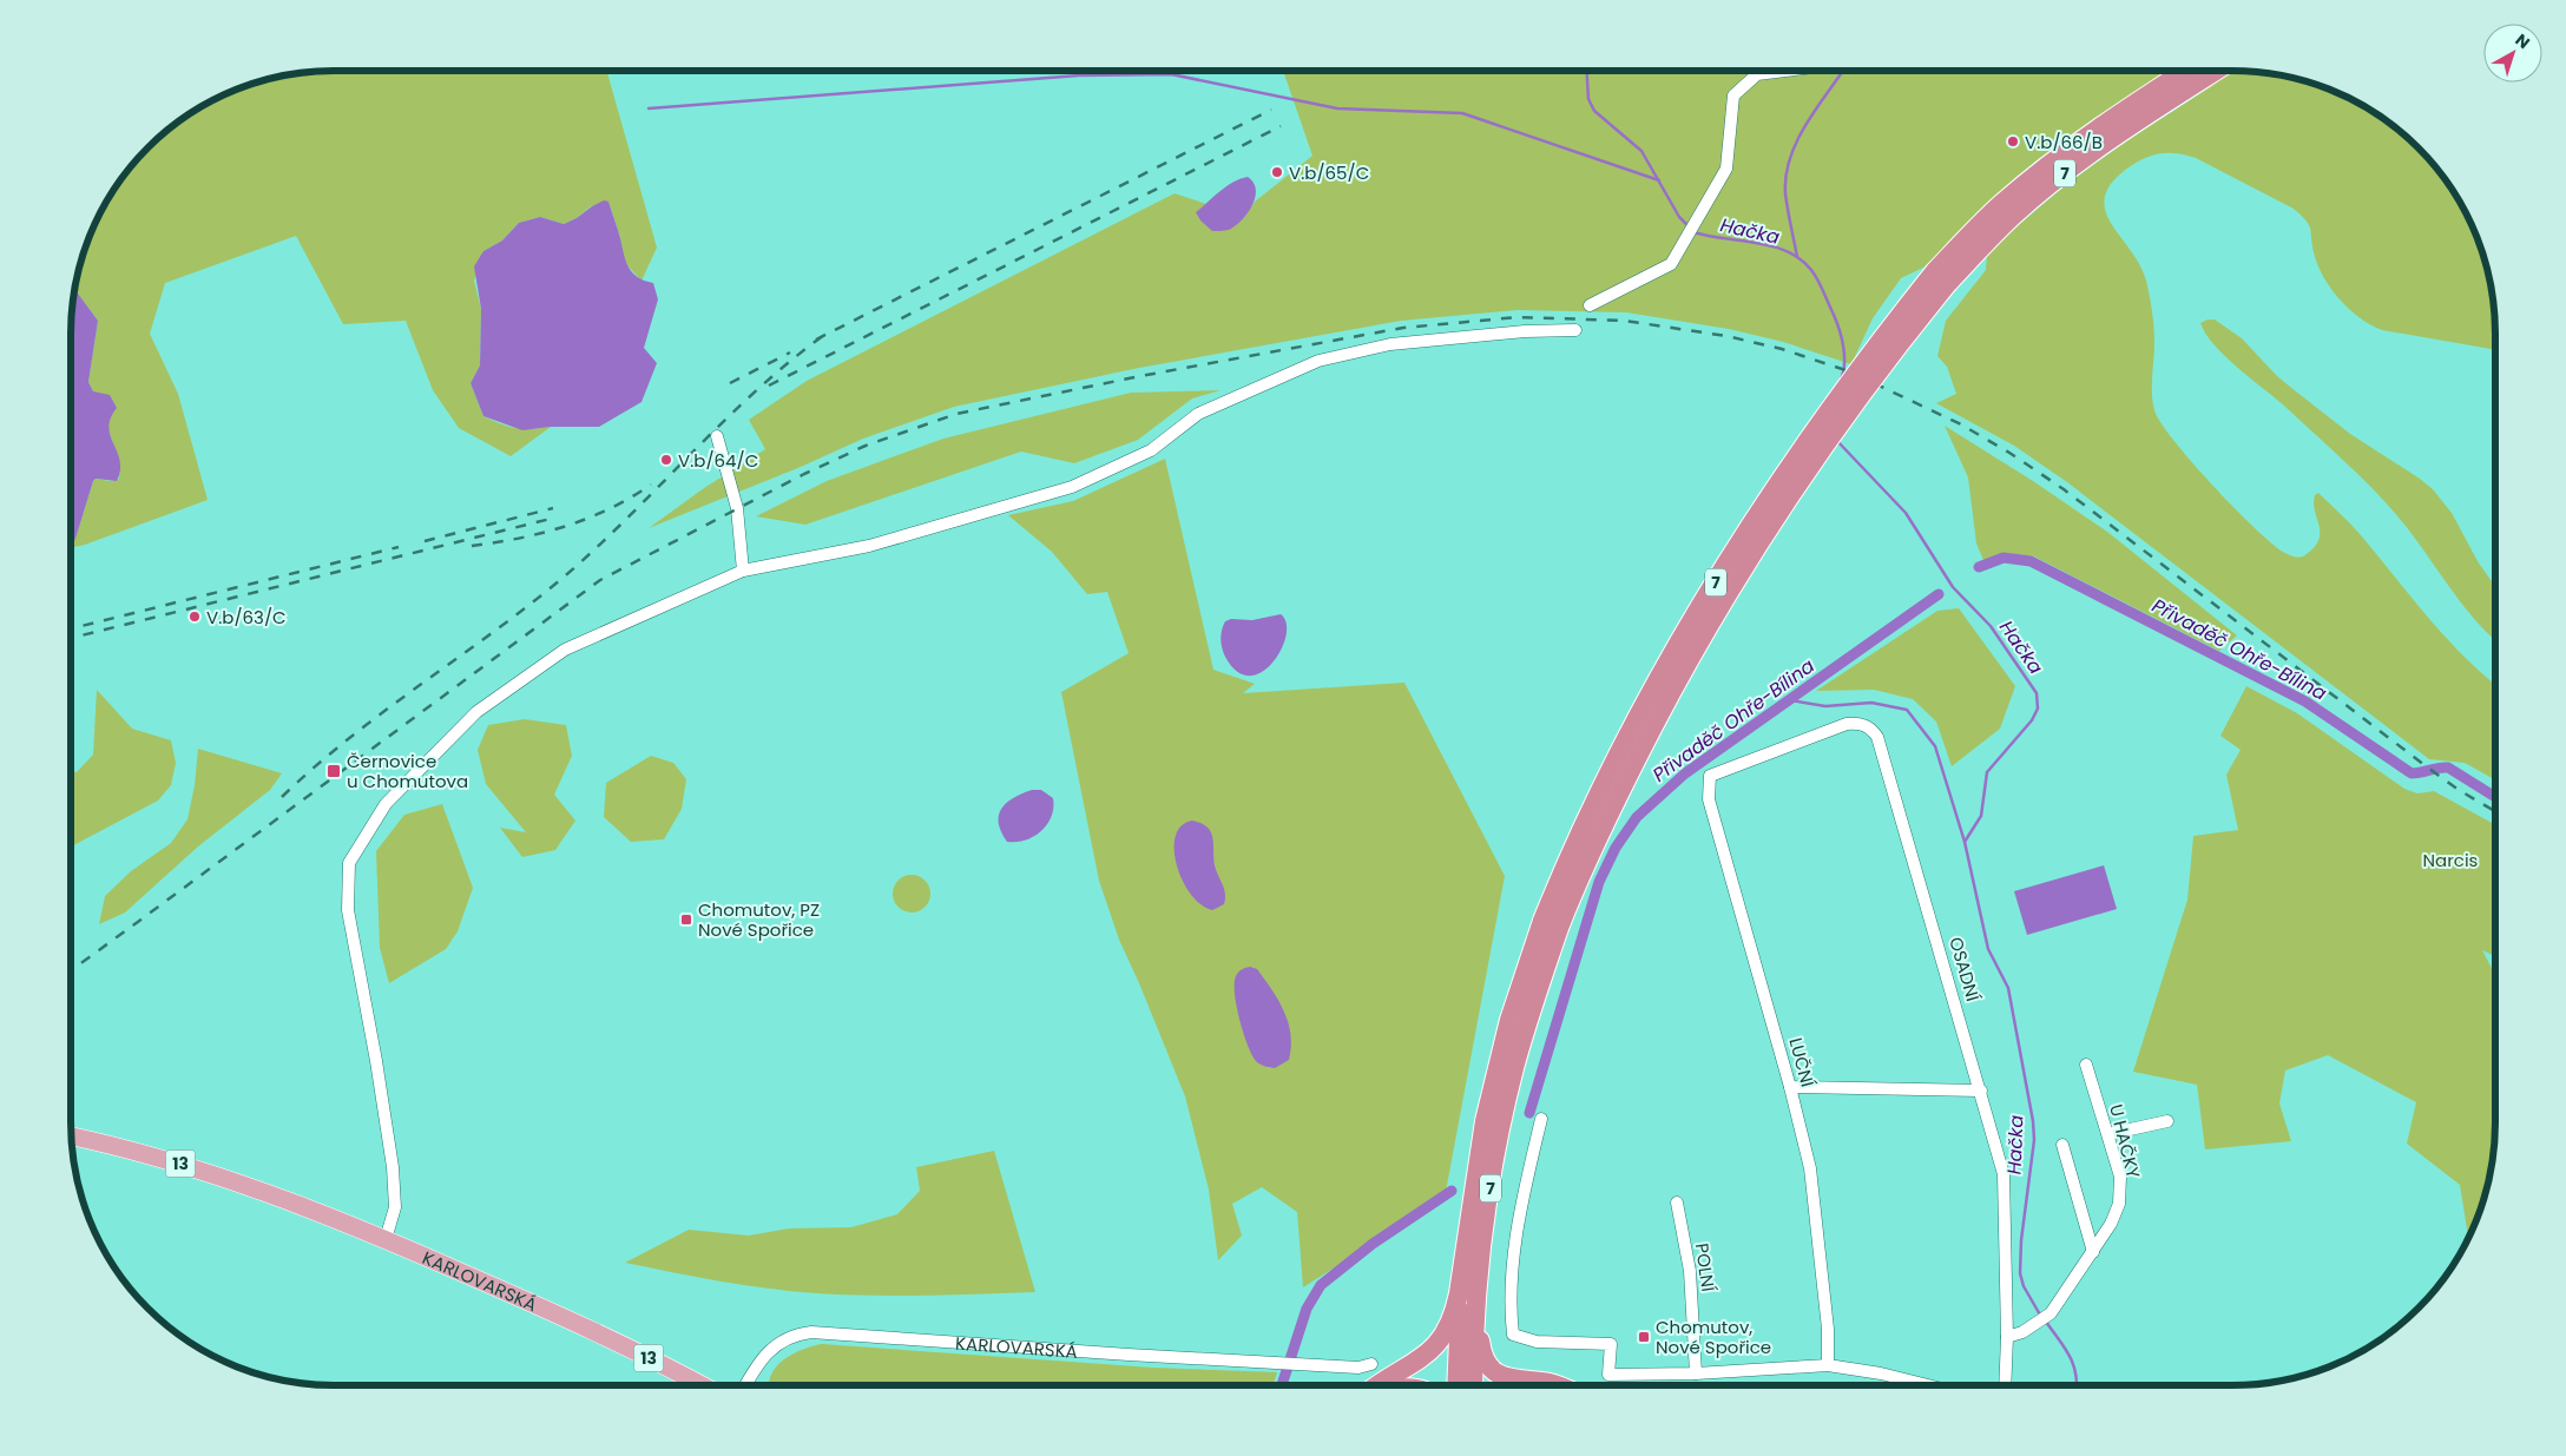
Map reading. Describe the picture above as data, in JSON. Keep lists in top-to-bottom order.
{
  "streets": {
    "highway": ["7"],
    "main road": ["13", "KARLOVARSKÁ"],
    "street": [
      "OSADNÍ",
      "LUČNÍ",
      "U HAČKY",
      "POLNÍ"
    ]
  },
  "crossings": [
    ["OSADNÍ", "LUČNÍ"],
    ["OSADNÍ", "U HAČKY"],
    ["13", "KARLOVARSKÁ"]
  ],
  "water": ["Hačka", "Přivaděč Ohře-Bílina"],
  "parks": ["Narcis"],
  "places": {
    "other": [
      "V.b/66/B",
      "V.b/65/C",
      "V.b/64/C",
      "V.b/63/C"
    ],
    "transit": ["Černovice u Chomutova", "Chomutov, PZ Nové Spořice", "Chomutov, Nové Spořice"]
  },
  "north": "top right"
}
